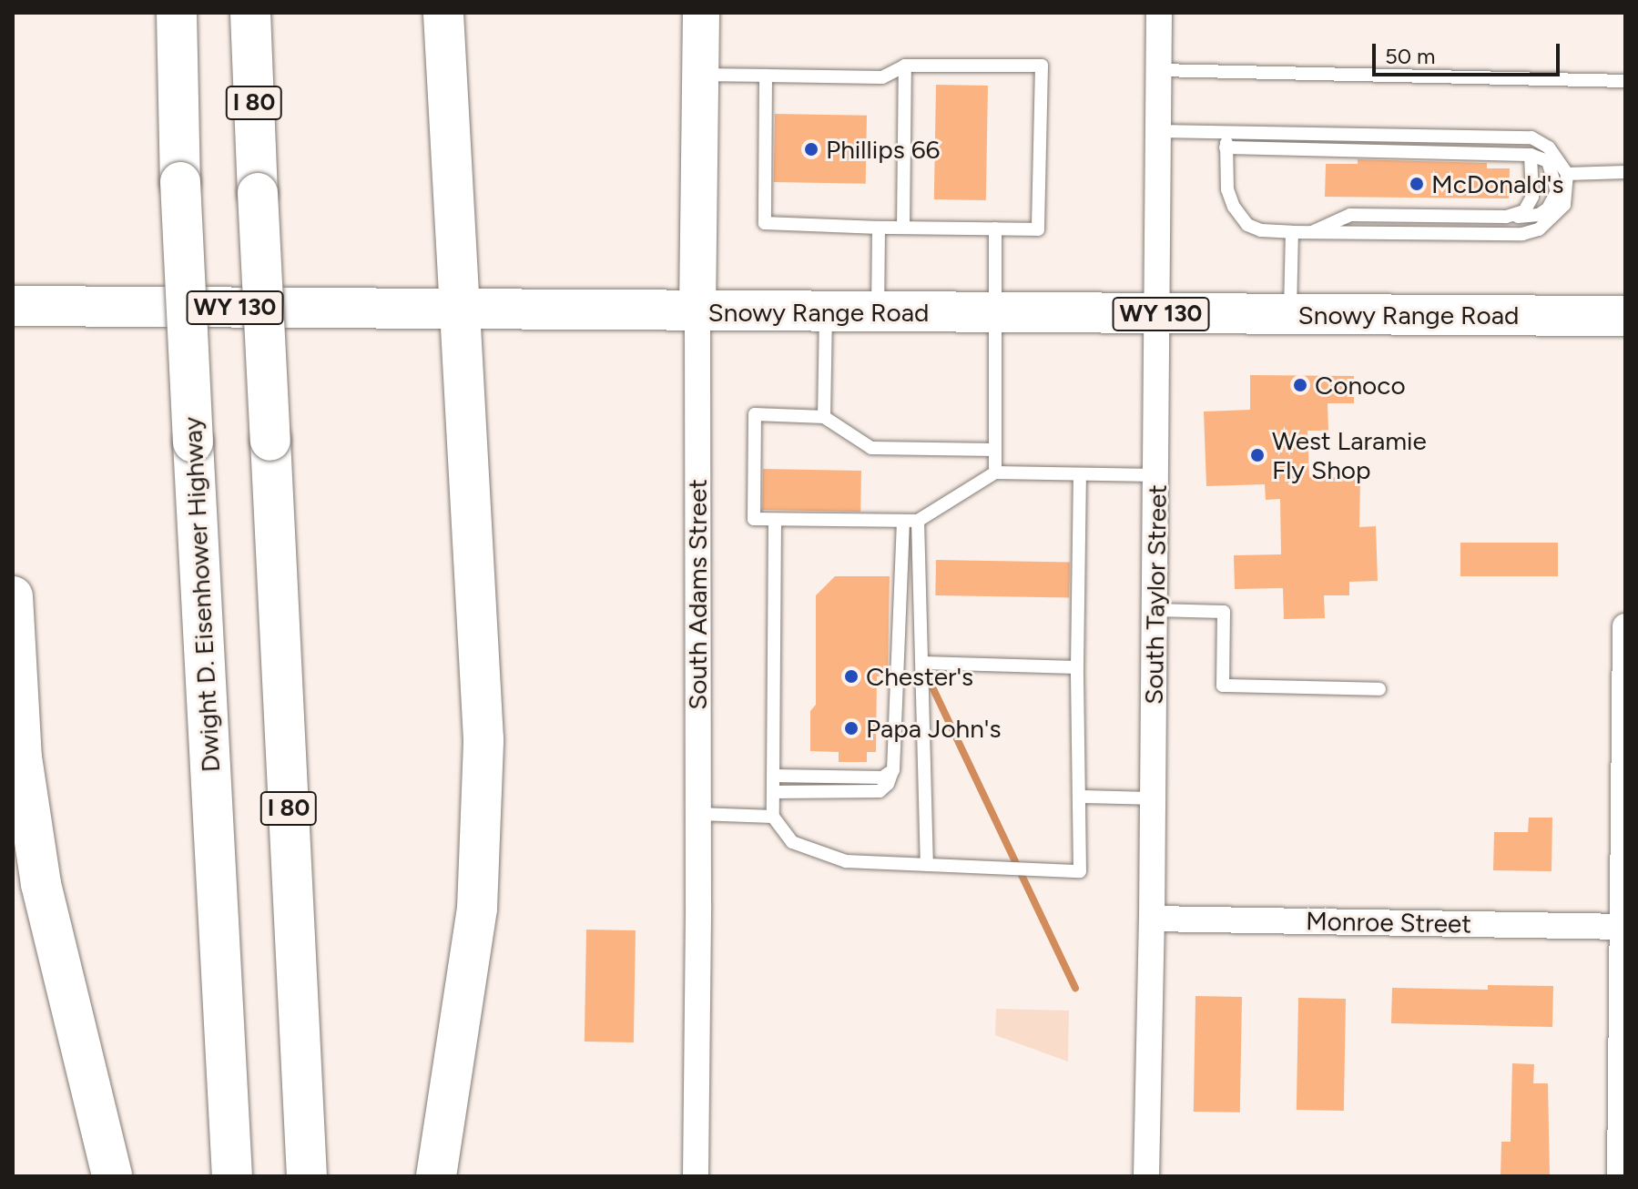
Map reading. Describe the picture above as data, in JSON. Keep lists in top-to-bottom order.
{
  "streets": {
    "main road": [
      "I 80",
      "WY 130",
      "Snowy Range Road",
      "Dwight D. Eisenhower Highway"
    ],
    "street": ["South Adams Street", "South Taylor Street", "Monroe Street"]
  },
  "crossings": [
    ["Snowy Range Road", "South Adams Street"],
    ["Snowy Range Road", "South Taylor Street"],
    ["South Taylor Street", "Monroe Street"]
  ],
  "places": [
    "Phillips 66",
    "McDonald's",
    "Conoco",
    "West Laramie Fly Shop",
    "Chester's",
    "Papa John's"
  ],
  "scale_bar": "50 m"
}
